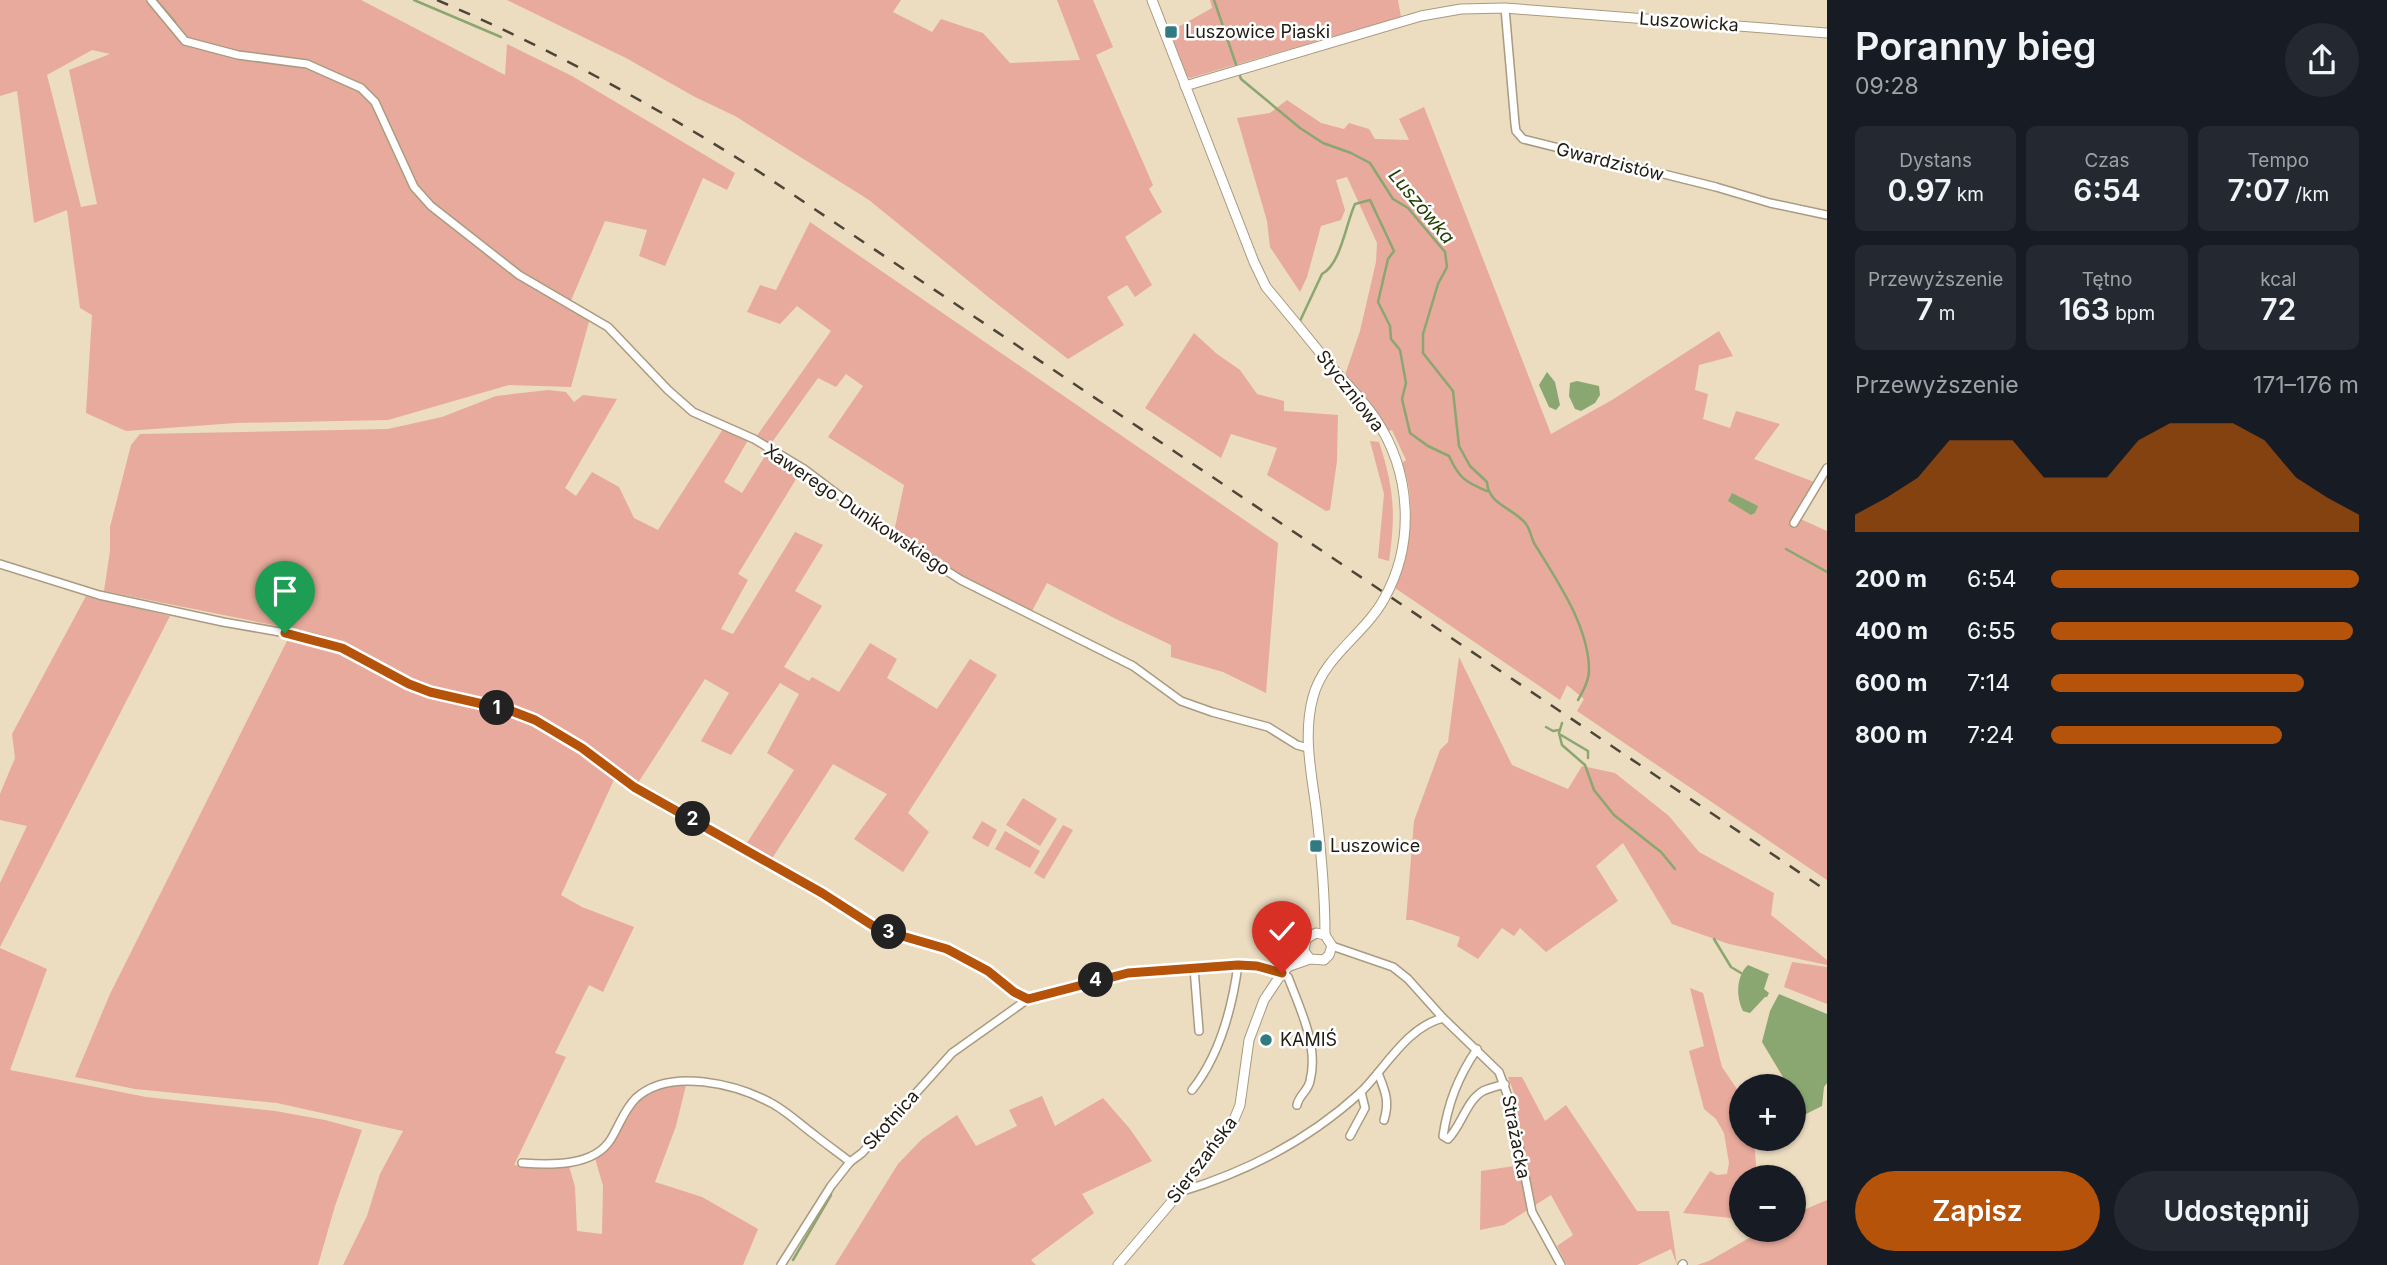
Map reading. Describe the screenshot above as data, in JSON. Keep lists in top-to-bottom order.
{
  "streets": {
    "street": [
      "Luszowicka",
      "Gwardzistów",
      "Styczniowa",
      "Xawerego Dunikowskiego",
      "Skotnica",
      "Strażacka",
      "Sierszańska"
    ]
  },
  "crossings": [
    ["Luszowicka", "Gwardzistów"],
    ["Luszowicka", "Styczniowa"],
    ["Styczniowa", "Xawerego Dunikowskiego"],
    ["Styczniowa", "Strażacka"],
    ["Styczniowa", "Sierszańska"],
    ["Strażacka", "Sierszańska"]
  ],
  "water": ["Luszówka"],
  "places": {
    "transit": ["Luszowice Piaski", "Luszowice"],
    "other": ["KAMIŚ"]
  },
  "page": {
    "heading": ["Poranny bieg", "09:28"],
    "stats": [
      ["Dystans", "0.97 km"],
      ["Czas", "6:54"],
      ["Tempo", "7:07 /km"],
      ["Przewyższenie", "7 m"],
      ["Tętno", "163 bpm"],
      ["kcal", "72"]
    ],
    "chart": ["Przewyższenie", "171–176 m"],
    "list": [
      {
        "name": "200 m",
        "note": "6:54"
      },
      {
        "name": "400 m",
        "note": "6:55"
      },
      {
        "name": "600 m",
        "note": "7:14"
      },
      {
        "name": "800 m",
        "note": "7:24"
      }
    ],
    "pins": [
      "1",
      "2",
      "3",
      "4"
    ],
    "map_buttons": ["+", "−"],
    "buttons": ["Zapisz", "Udostępnij"]
  }
}
